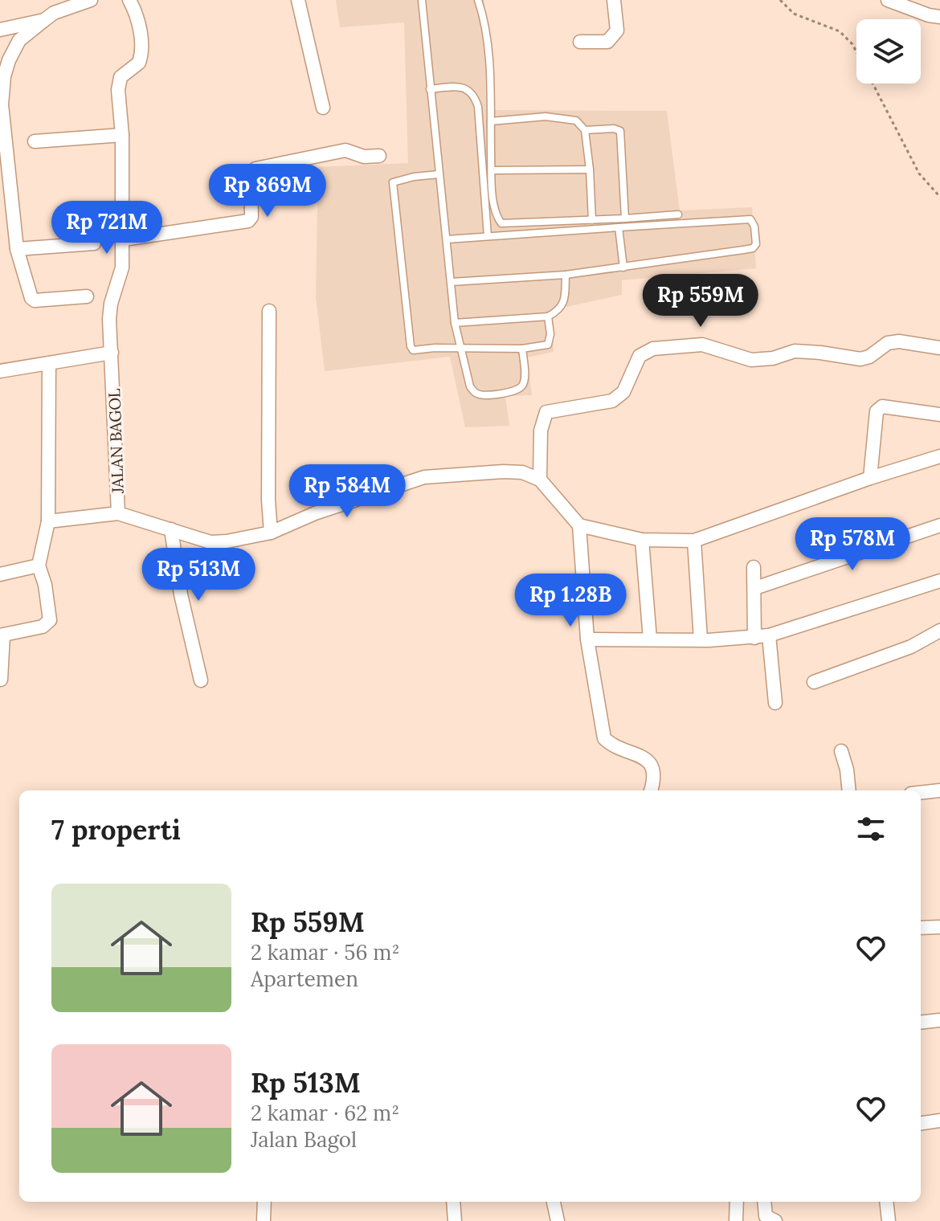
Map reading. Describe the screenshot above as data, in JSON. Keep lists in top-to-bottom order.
{
  "streets": {
    "street": ["JALAN BAGOL"]
  },
  "page": {
    "price": [
      "Rp 869M",
      "Rp 721M",
      "Rp 559M",
      "Rp 584M",
      "Rp 578M",
      "Rp 513M",
      "Rp 1.28B"
    ],
    "heading": "7 properti",
    "list": [
      {
        "name": "Rp 559M",
        "note": "2 kamar · 56 m² · Apartemen"
      },
      {
        "name": "Rp 513M",
        "note": "2 kamar · 62 m² · Jalan Bagol"
      }
    ]
  }
}
